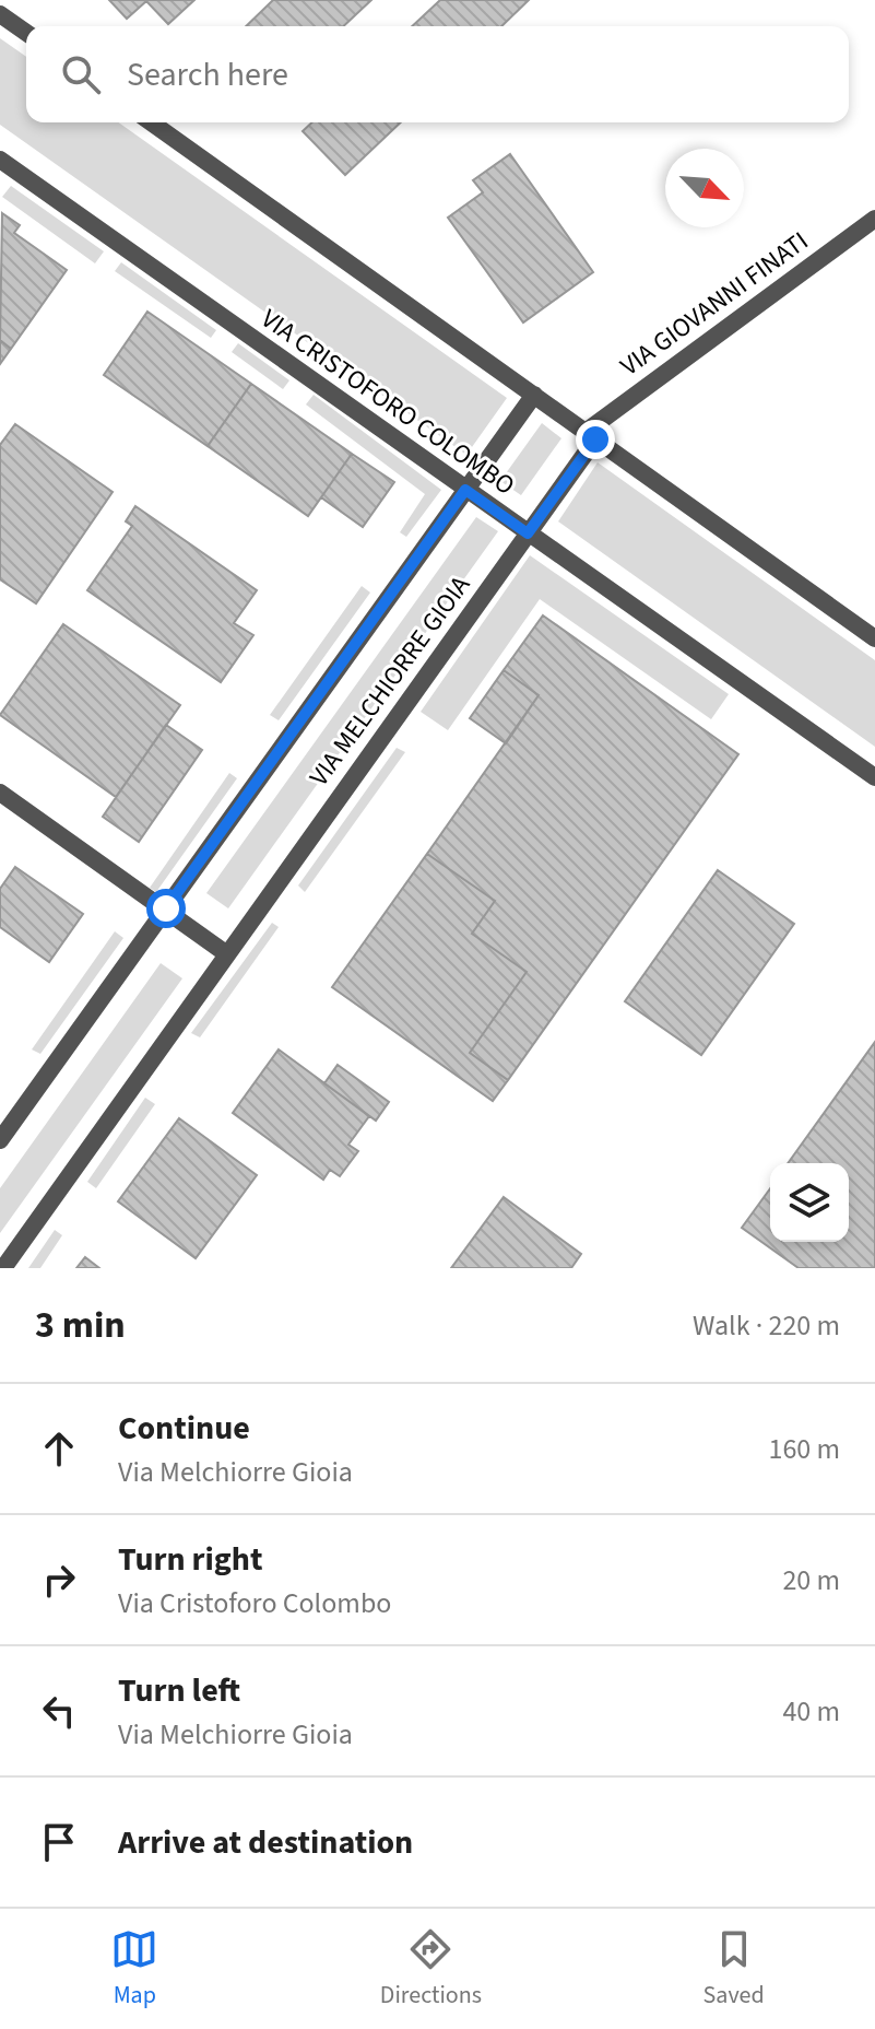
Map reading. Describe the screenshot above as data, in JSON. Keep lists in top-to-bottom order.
{
  "streets": {
    "street": ["VIA GIOVANNI FINATI", "VIA CRISTOFORO COLOMBO", "VIA MELCHIORRE GIOIA"]
  },
  "crossings": [
    ["VIA GIOVANNI FINATI", "VIA MELCHIORRE GIOIA"],
    ["VIA CRISTOFORO COLOMBO", "VIA MELCHIORRE GIOIA"]
  ],
  "north": "bottom right",
  "page": {
    "search": "Search here",
    "heading": ["3 min", "Walk · 220 m"],
    "list": [
      ["Continue", "Via Melchiorre Gioia", "160 m"],
      ["Turn right", "Via Cristoforo Colombo", "20 m"],
      ["Turn left", "Via Melchiorre Gioia", "40 m"],
      "Arrive at destination"
    ],
    "nav": ["Map", "Directions", "Saved"]
  }
}
